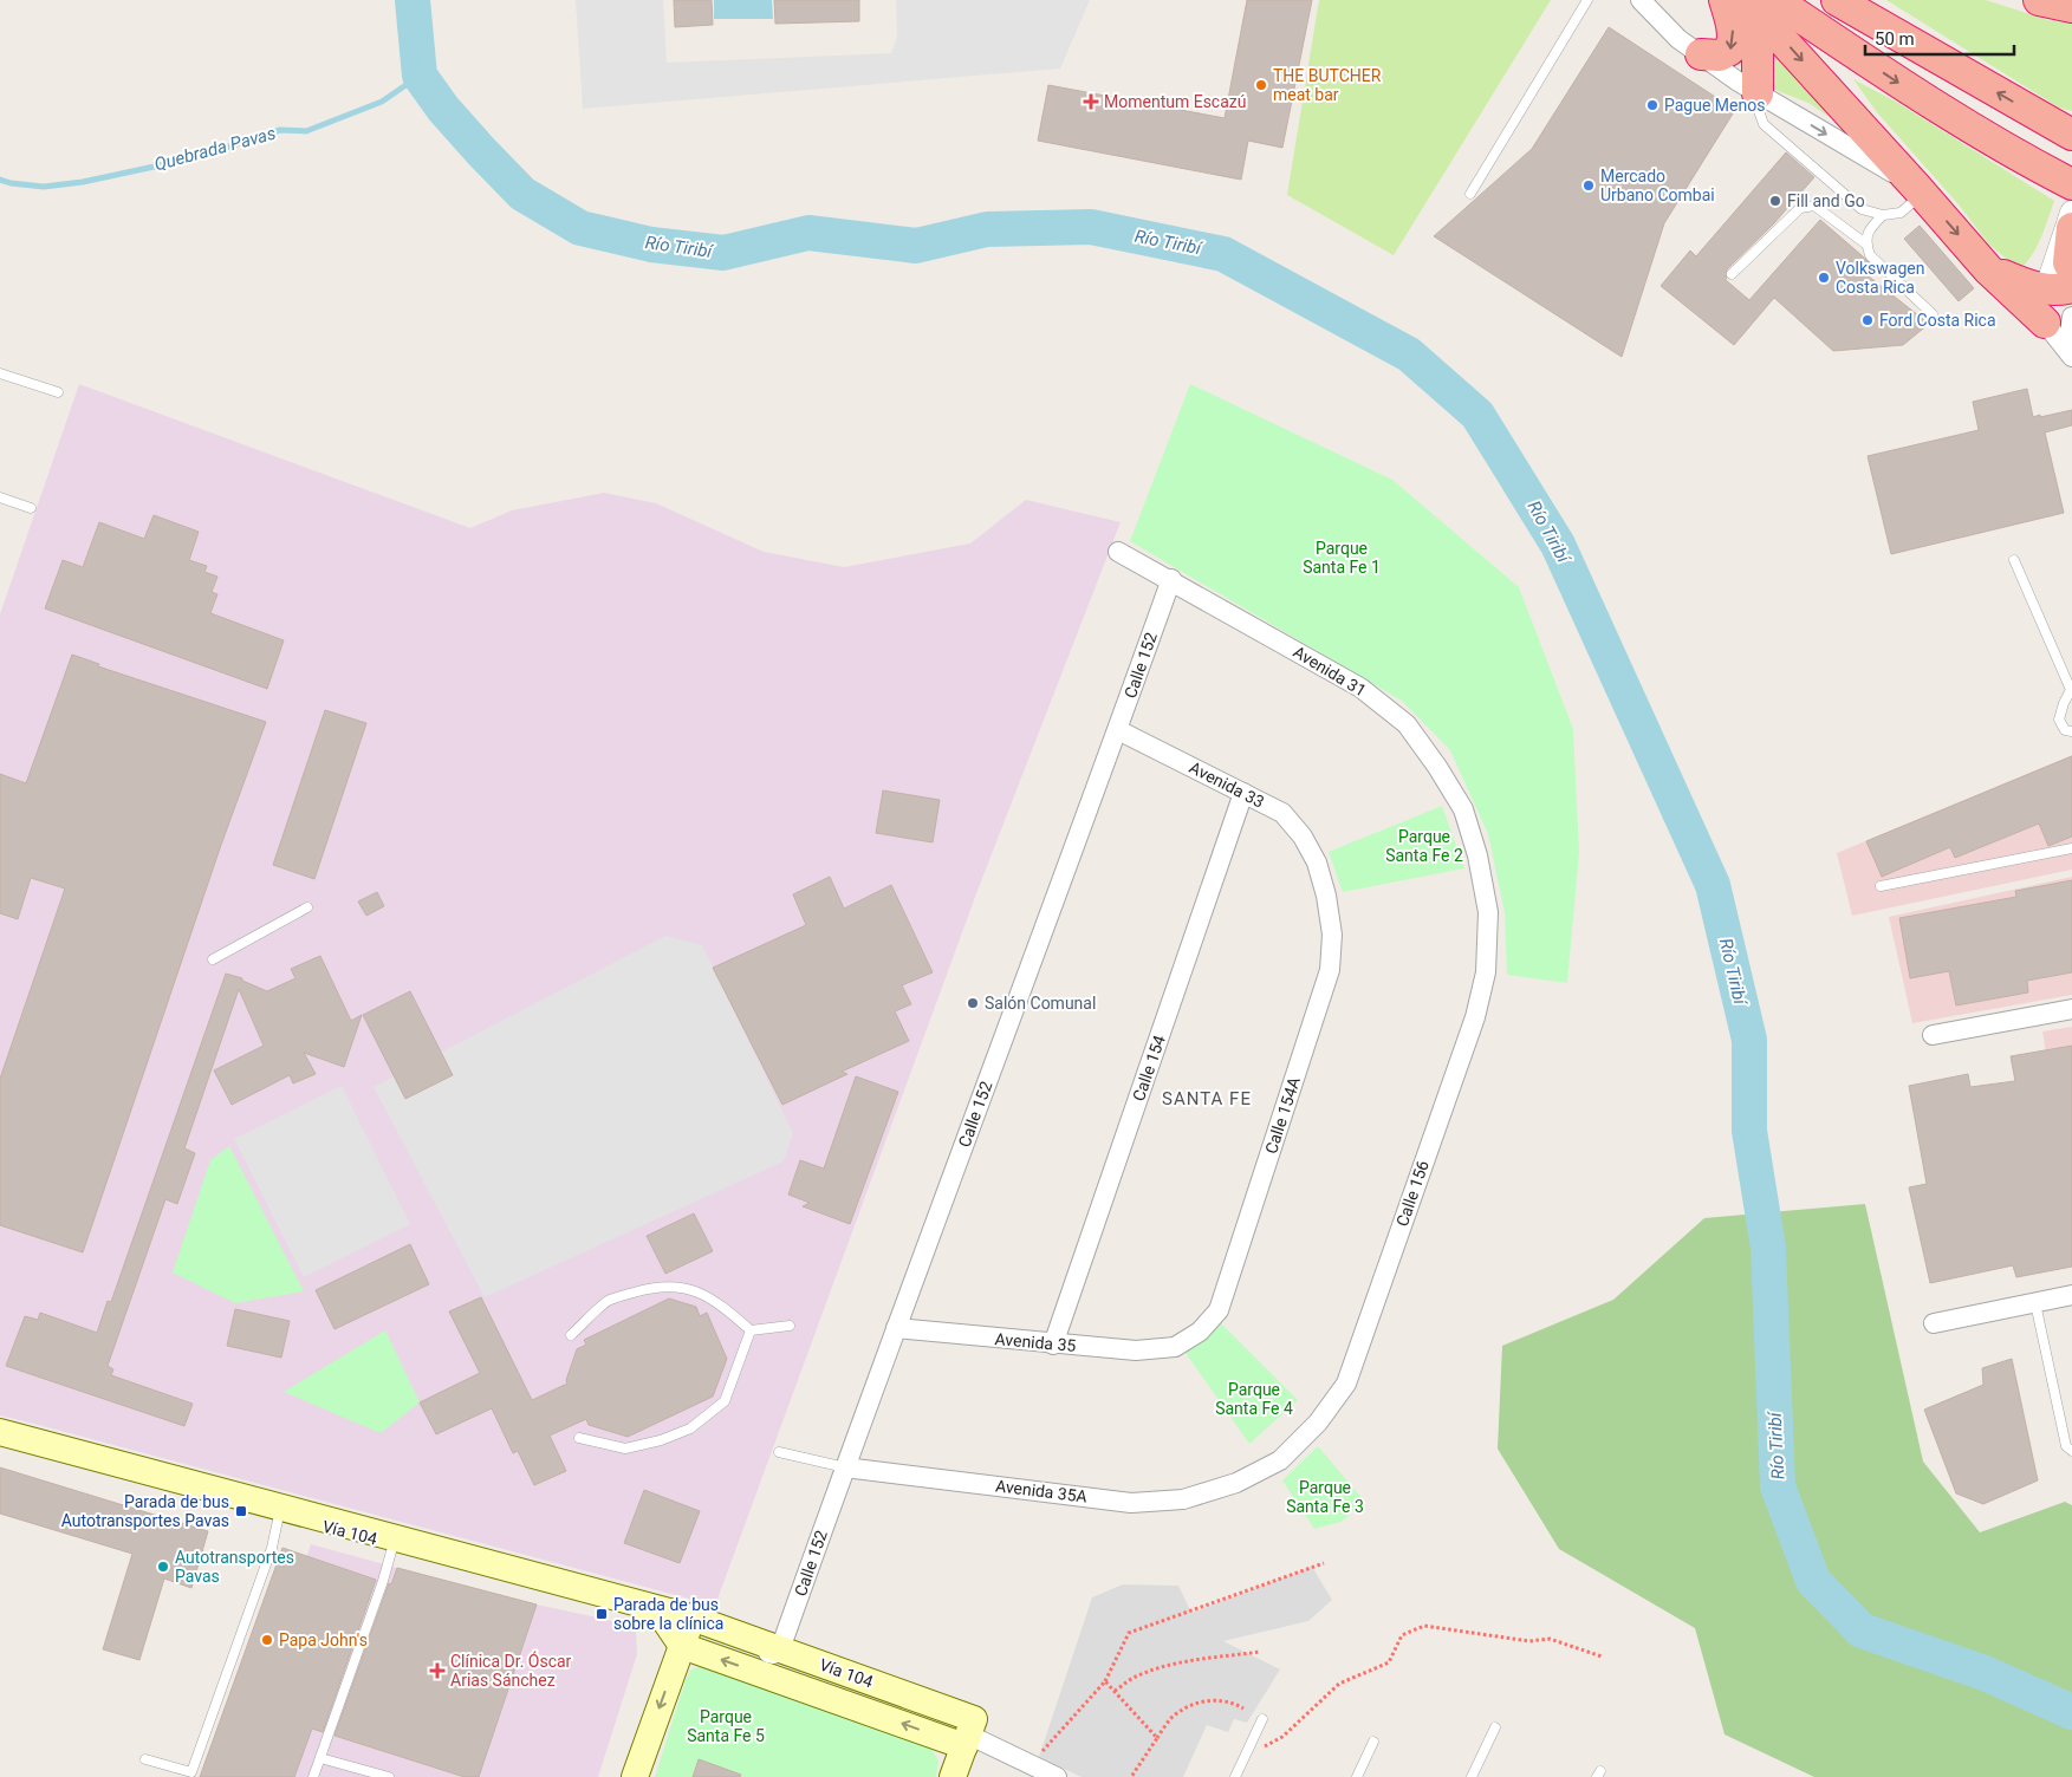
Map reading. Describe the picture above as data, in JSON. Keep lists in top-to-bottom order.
{
  "streets": {
    "main road": ["Vía 104"],
    "street": [
      "Calle 152",
      "Avenida 31",
      "Avenida 33",
      "Calle 154",
      "Calle 154A",
      "Calle 156",
      "Avenida 35",
      "Avenida 35A"
    ]
  },
  "crossings": [
    ["Calle 152", "Avenida 31"],
    ["Calle 152", "Avenida 33"],
    ["Calle 152", "Avenida 35"],
    ["Calle 152", "Avenida 35A"],
    ["Calle 152", "Vía 104"],
    ["Avenida 31", "Calle 156"],
    ["Avenida 33", "Calle 154"],
    ["Avenida 33", "Calle 154A"],
    ["Calle 154", "Avenida 35"],
    ["Calle 154A", "Avenida 35"],
    ["Calle 156", "Avenida 35A"]
  ],
  "districts": ["SANTA FE"],
  "water": ["Quebrada Pavas", "Río Tiribí"],
  "parks": [
    "Parque Santa Fe 1",
    "Parque Santa Fe 2",
    "Parque Santa Fe 4",
    "Parque Santa Fe 3",
    "Parque Santa Fe 5"
  ],
  "places": {
    "other": [
      "THE BUTCHER meat bar",
      "Pague Menos",
      "Mercado Urbano Combai",
      "Fill and Go",
      "Volkswagen Costa Rica",
      "Ford Costa Rica",
      "Salón Comunal",
      "Autotransportes Pavas",
      "Papa John's"
    ],
    "health": ["Momentum Escazú", "Clínica Dr. Óscar Arias Sánchez"],
    "transit": ["Parada de bus Autotransportes Pavas", "Parada de bus sobre la clínica"]
  },
  "scale_bar": "50 m"
}
